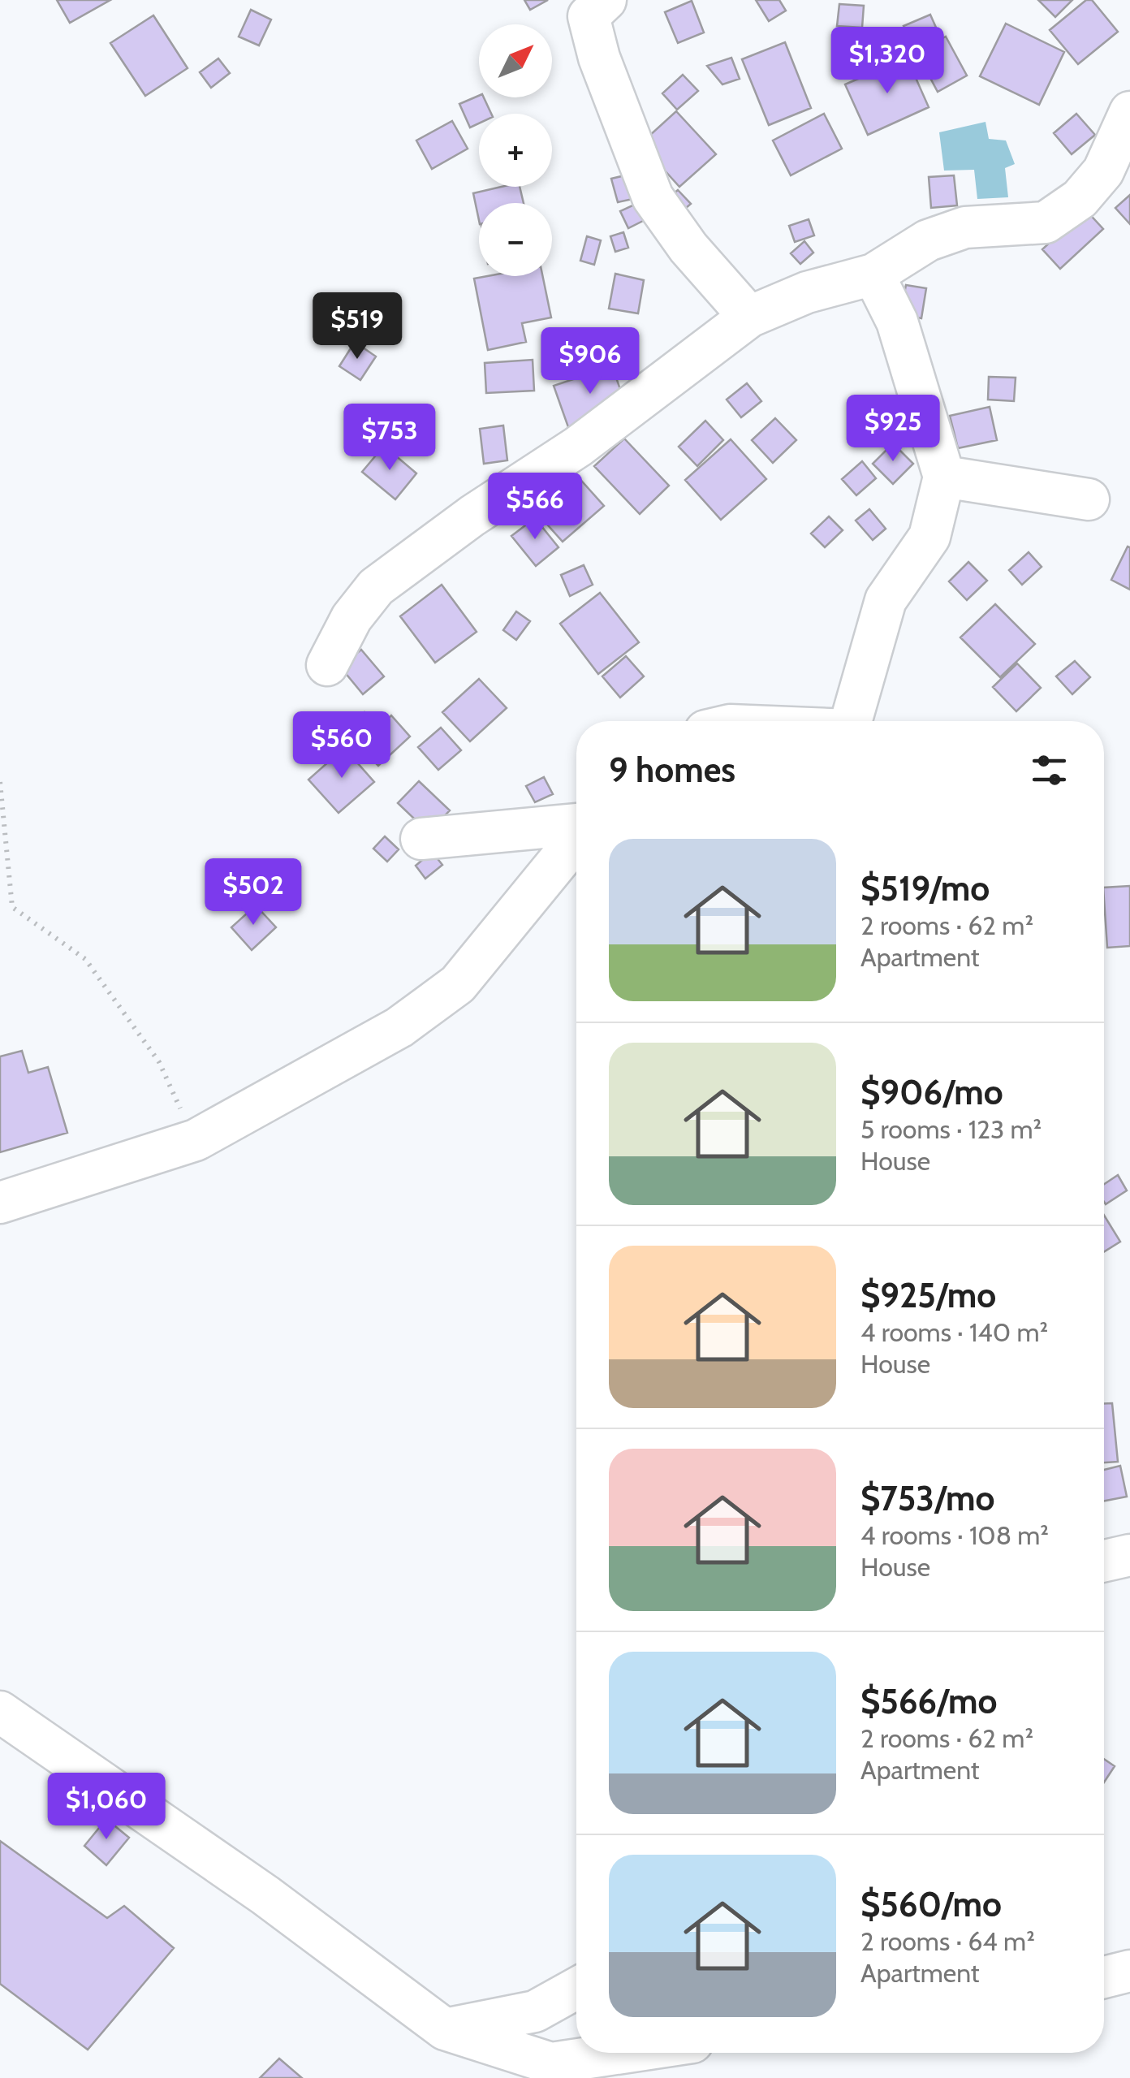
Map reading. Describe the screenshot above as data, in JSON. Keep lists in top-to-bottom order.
{
  "north": "top right",
  "page": {
    "map_buttons": ["+", "−"],
    "price": [
      "$1,320",
      "$519",
      "$906",
      "$925",
      "$753",
      "$566",
      "$560",
      "$502",
      "$1,060"
    ],
    "heading": "9 homes",
    "list": [
      {
        "name": "$519/mo",
        "note": "2 rooms · 62 m² · Apartment"
      },
      {
        "name": "$906/mo",
        "note": "5 rooms · 123 m² · House"
      },
      {
        "name": "$925/mo",
        "note": "4 rooms · 140 m² · House"
      },
      {
        "name": "$753/mo",
        "note": "4 rooms · 108 m² · House"
      },
      {
        "name": "$566/mo",
        "note": "2 rooms · 62 m² · Apartment"
      },
      {
        "name": "$560/mo",
        "note": "2 rooms · 64 m² · Apartment"
      }
    ]
  }
}
